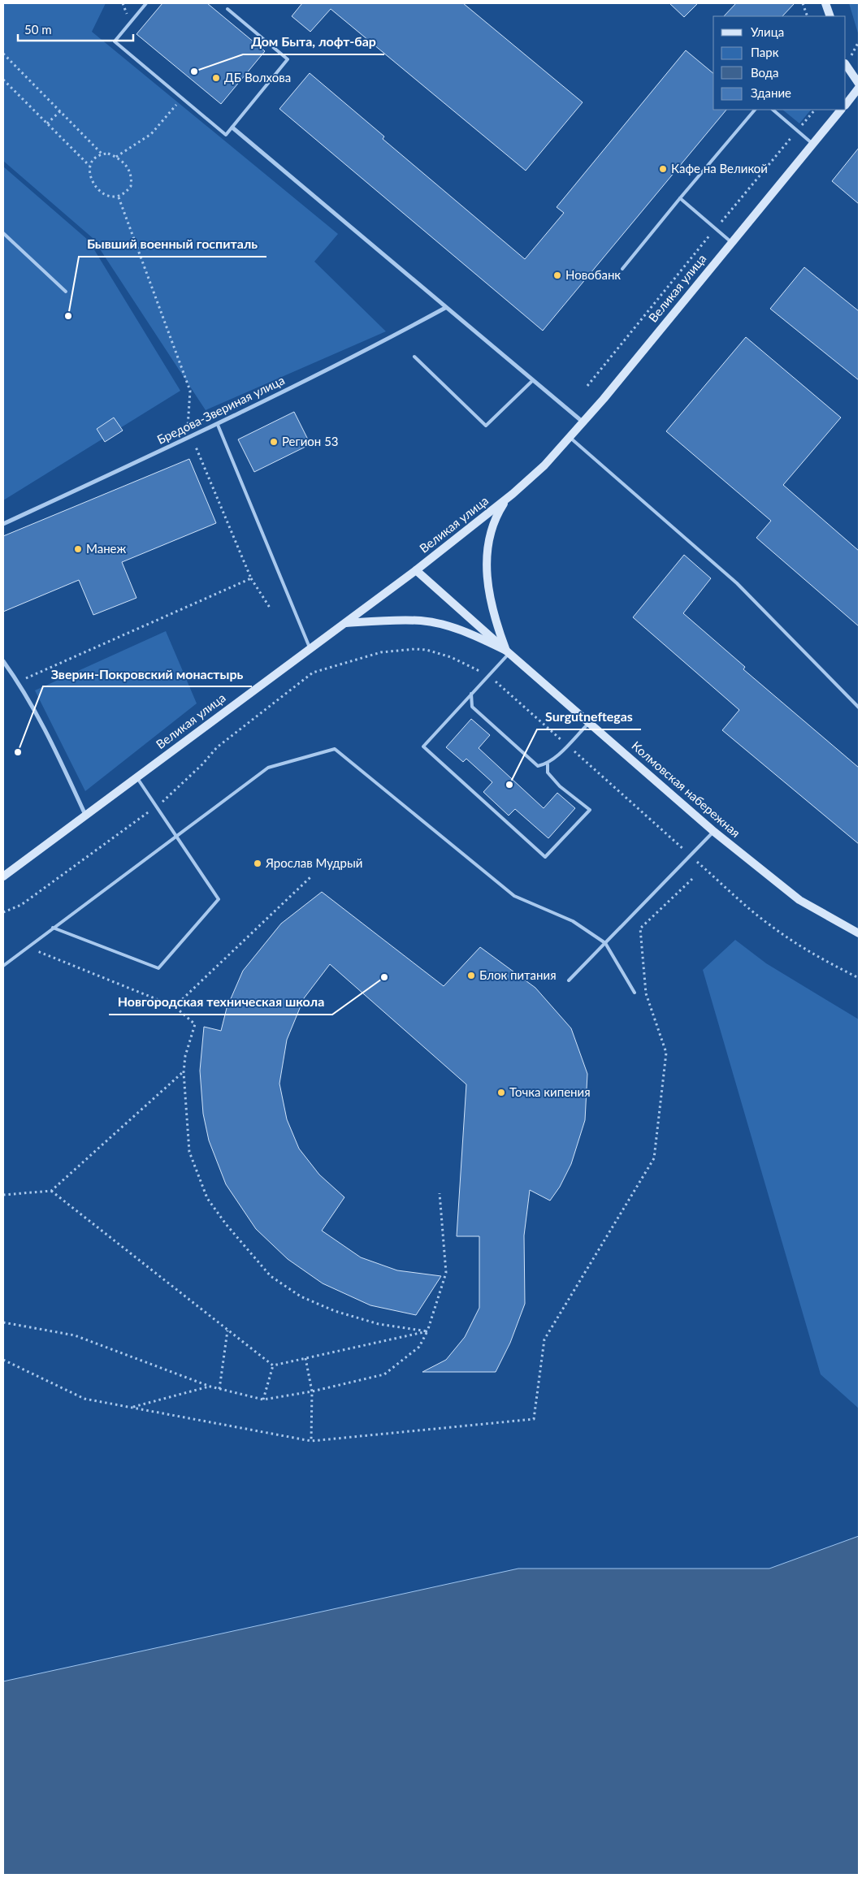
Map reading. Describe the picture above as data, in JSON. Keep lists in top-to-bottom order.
{
  "streets": {
    "main road": ["Великая улица", "Колмовская набережная"],
    "street": ["Бредова-Звериная улица"]
  },
  "places": [
    "Дом Быта, лофт-бар",
    "ДБ Волхова",
    "Кафе на Великой",
    "Новобанк",
    "Бывший военный госпиталь",
    "Регион 53",
    "Манеж",
    "Зверин-Покровский монастырь",
    "Surgutneftegas",
    "Ярослав Мудрый",
    "Блок питания",
    "Новгородская техническая школа",
    "Точка кипения"
  ],
  "legend": [
    "Улица",
    "Парк",
    "Вода",
    "Здание"
  ],
  "scale_bar": "50 m"
}
